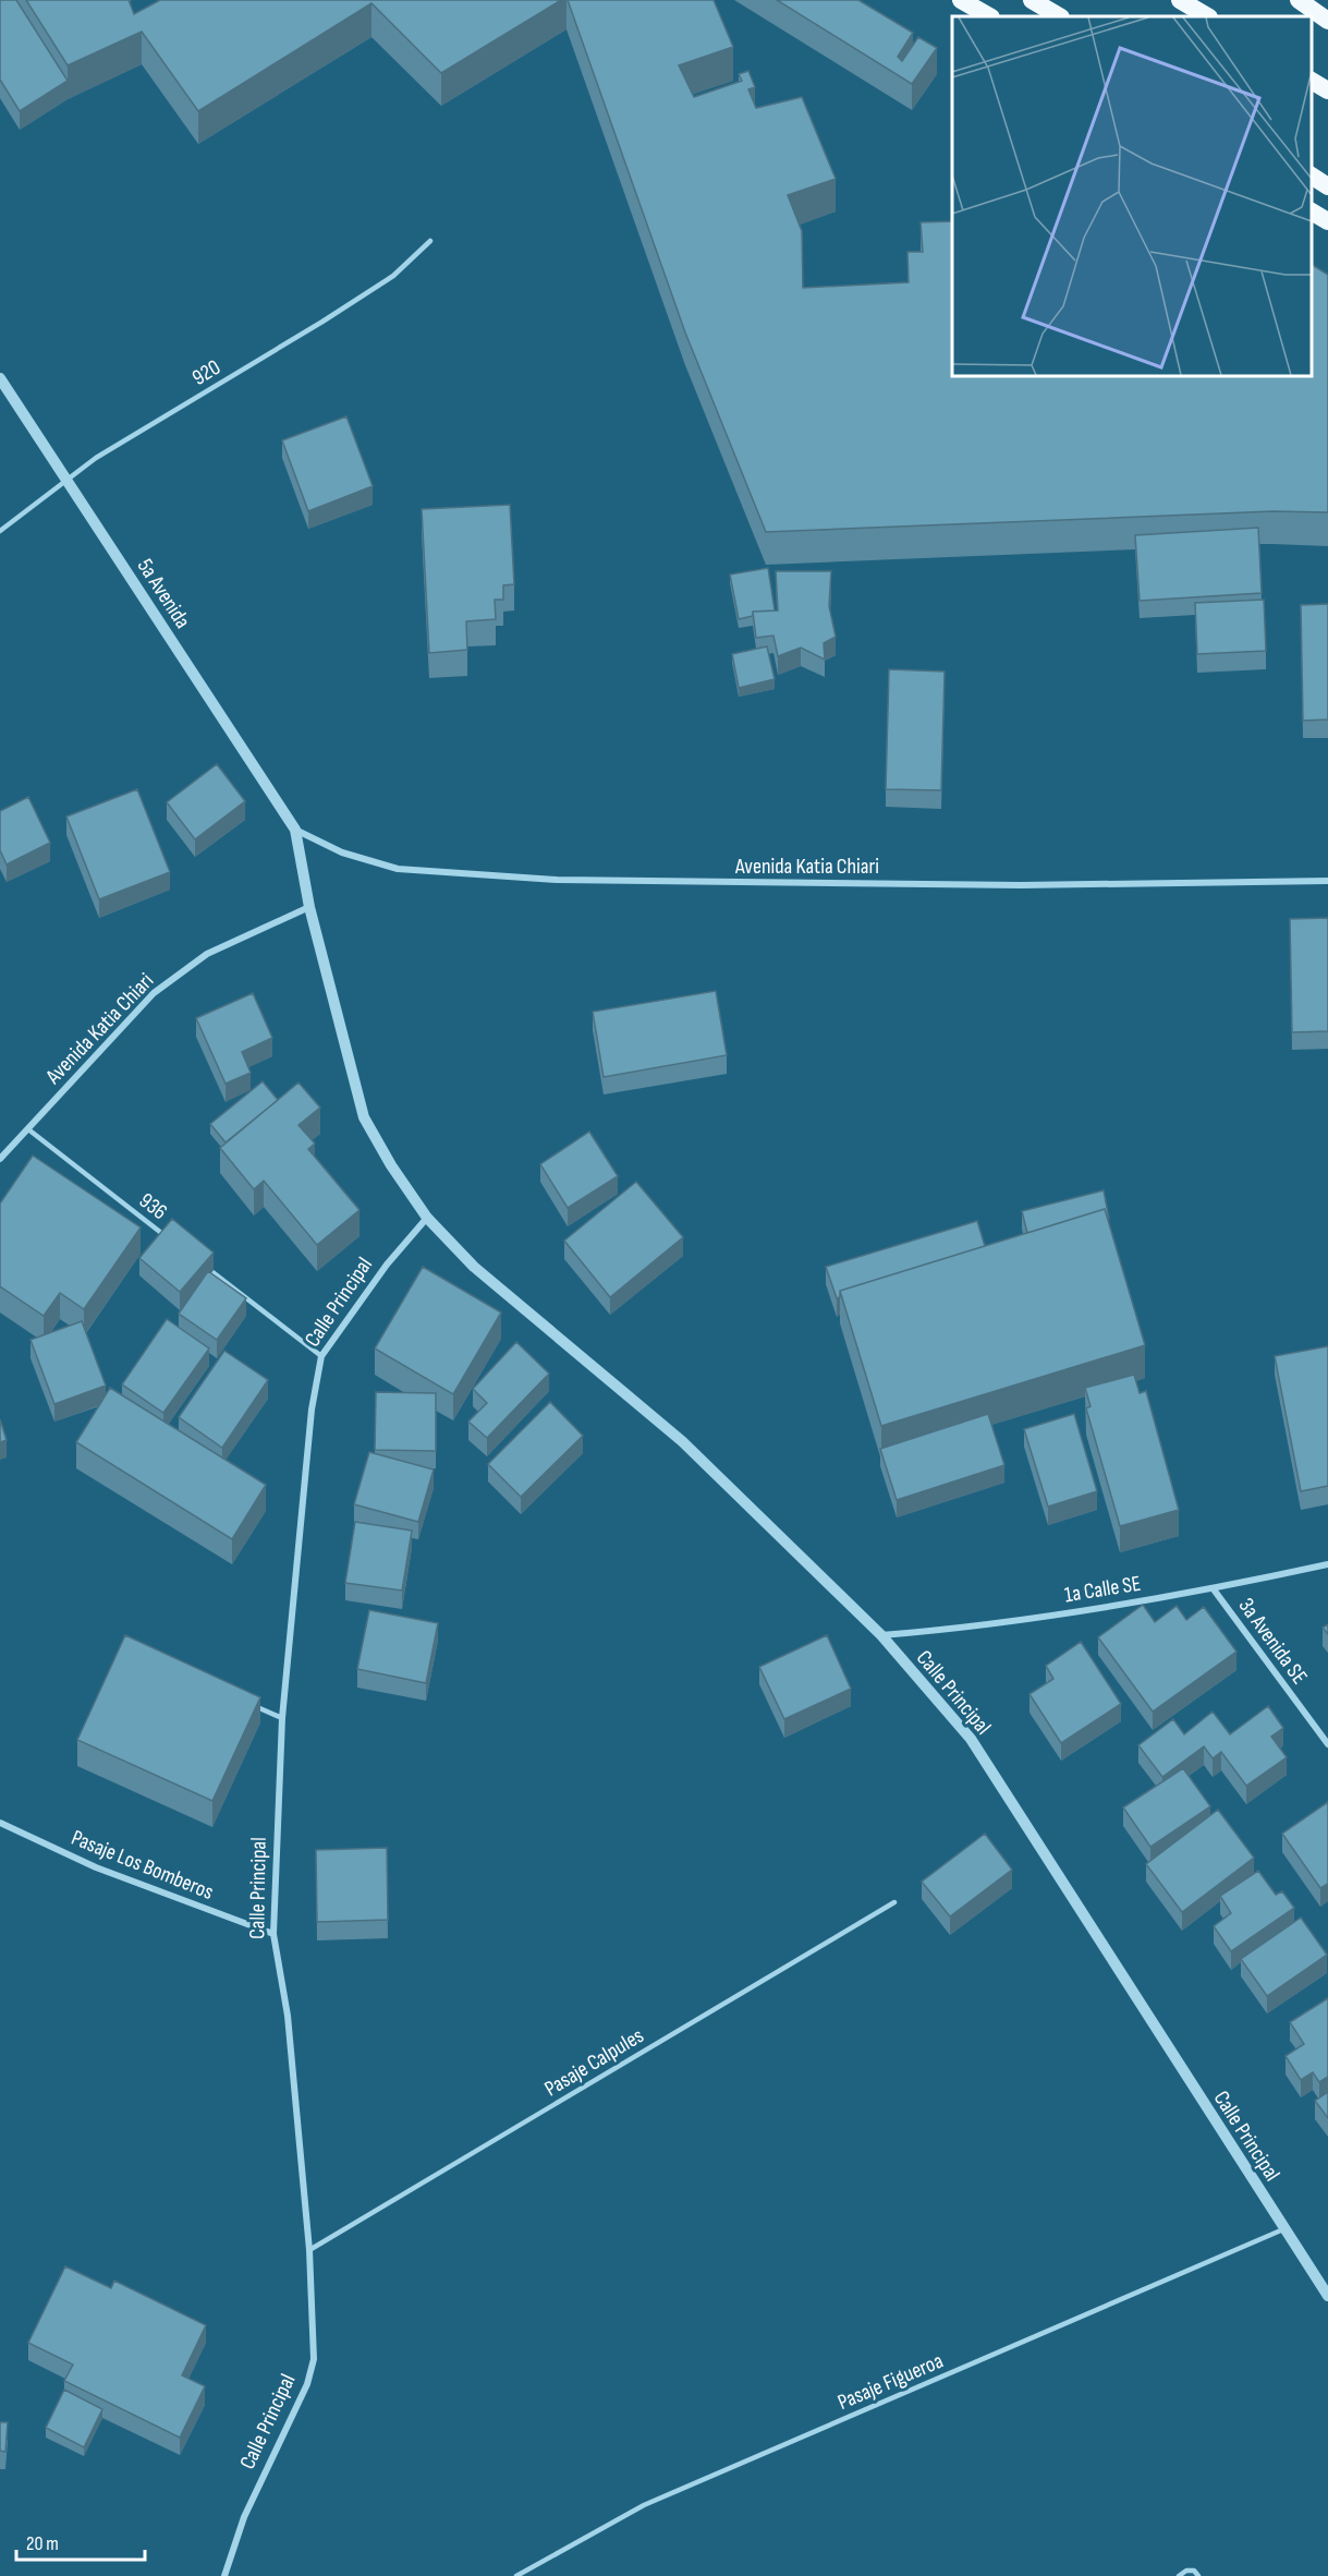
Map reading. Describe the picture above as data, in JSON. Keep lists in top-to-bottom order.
{
  "streets": {
    "street": [
      "5a Avenida",
      "Avenida Katia Chiari",
      "Calle Principal",
      "1a Calle SE",
      "3a Avenida SE",
      "Pasaje Los Bomberos"
    ],
    "lane": [
      "920",
      "936",
      "Pasaje Calpules",
      "Pasaje Figueroa"
    ]
  },
  "crossings": [
    ["920", "5a Avenida"],
    ["5a Avenida", "Avenida Katia Chiari"],
    ["5a Avenida", "Calle Principal"],
    ["Avenida Katia Chiari", "936"],
    ["Avenida Katia Chiari", "Calle Principal"],
    ["Calle Principal", "1a Calle SE"],
    ["Calle Principal", "Pasaje Los Bomberos"],
    ["Calle Principal", "Pasaje Calpules"],
    ["Calle Principal", "Pasaje Figueroa"],
    ["1a Calle SE", "3a Avenida SE"]
  ],
  "scale_bar": "20 m"
}
